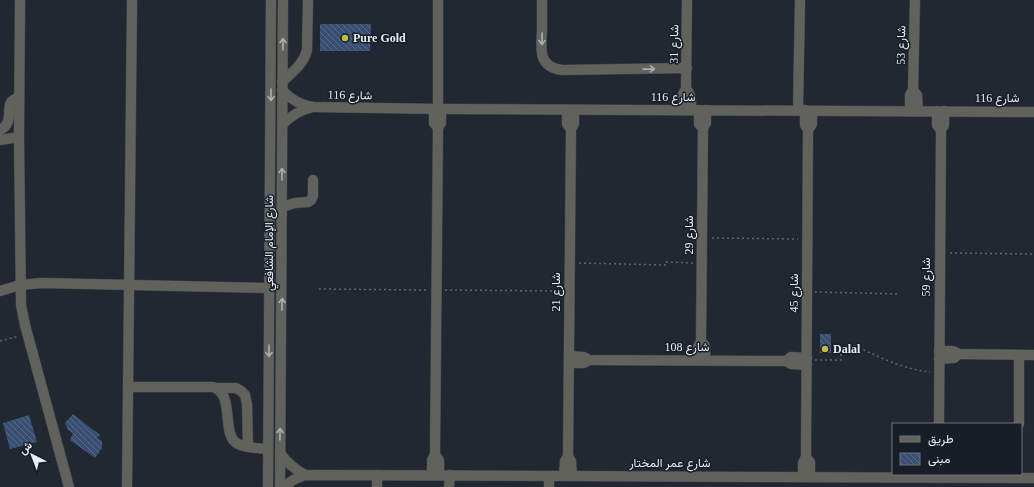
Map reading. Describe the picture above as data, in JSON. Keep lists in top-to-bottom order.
{
  "streets": {
    "street": [
      "شارع 31",
      "شارع 53",
      "شارع 116",
      "شارع 29",
      "شارع الإمام الشافعي",
      "شارع 59",
      "شارع 21",
      "شارع 45",
      "شارع 108",
      "شارع عمر المختار"
    ]
  },
  "crossings": [
    ["شارع 31", "شارع 116"],
    ["شارع 31", "شارع 29"],
    ["شارع 53", "شارع 116"],
    ["شارع 116", "شارع 29"],
    ["شارع 116", "شارع الإمام الشافعي"],
    ["شارع 116", "شارع 59"],
    ["شارع 116", "شارع 21"],
    ["شارع 116", "شارع 45"],
    ["شارع 29", "شارع 108"],
    ["شارع 21", "شارع 108"],
    ["شارع 21", "شارع عمر المختار"],
    ["شارع 45", "شارع 108"],
    ["شارع 45", "شارع عمر المختار"]
  ],
  "places": ["Pure Gold", "Dalal"],
  "legend": ["طريق", "مبنى"],
  "north": "top left"
}
